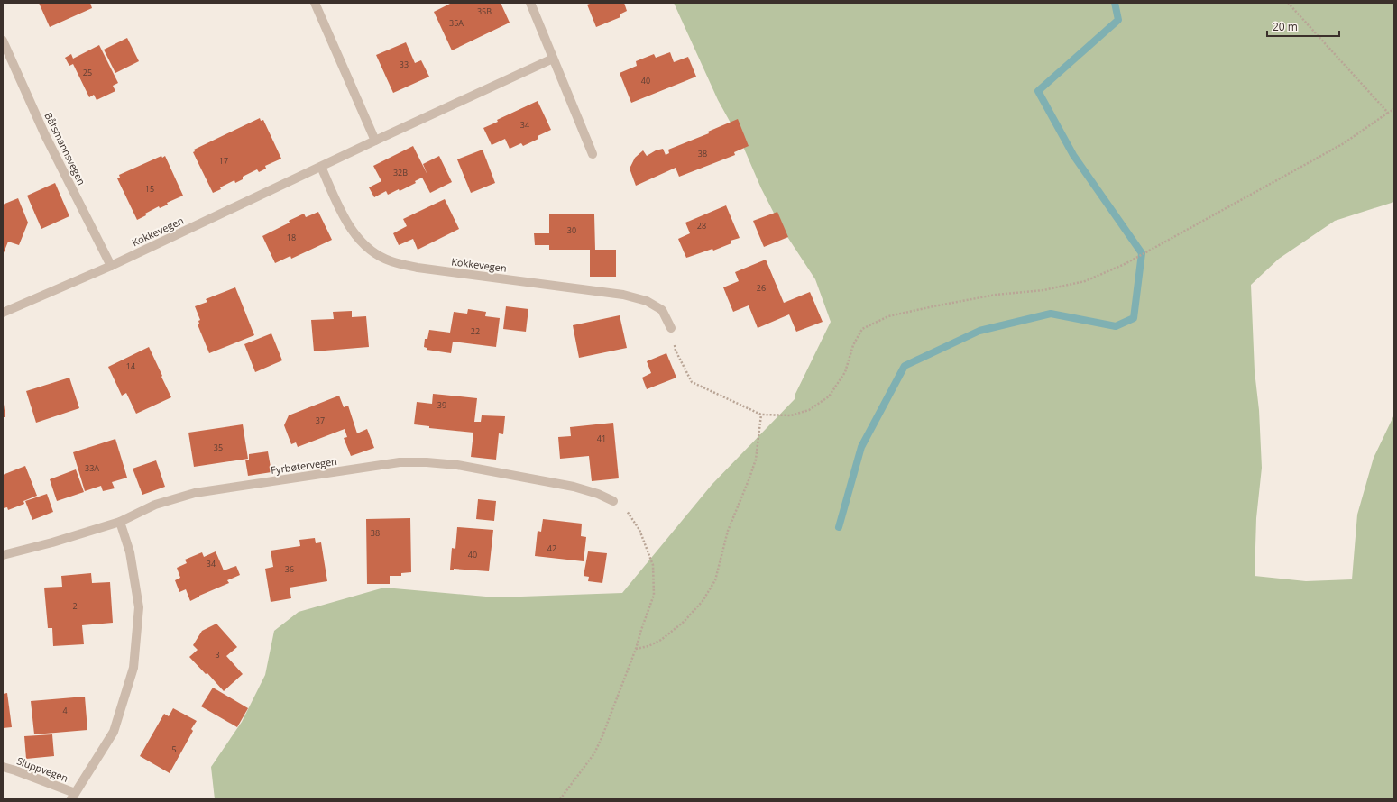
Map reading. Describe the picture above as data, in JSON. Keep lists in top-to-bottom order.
{
  "streets": {
    "street": [
      "Båtsmannsvegen",
      "Kokkevegen",
      "Fyrbøtervegen",
      "Sluppvegen"
    ]
  },
  "crossings": [
    ["Båtsmannsvegen", "Kokkevegen"]
  ],
  "house_numbers": [
    "35B",
    "35A",
    "33",
    "25",
    "40",
    "34",
    "38",
    "17",
    "32B",
    "15",
    "28",
    "30",
    "18",
    "26",
    "22",
    "14",
    "39",
    "37",
    "41",
    "35",
    "33A",
    "38",
    "42",
    "40",
    "34",
    "36",
    "2",
    "3",
    "4",
    "5"
  ],
  "scale_bar": "20 m"
}
